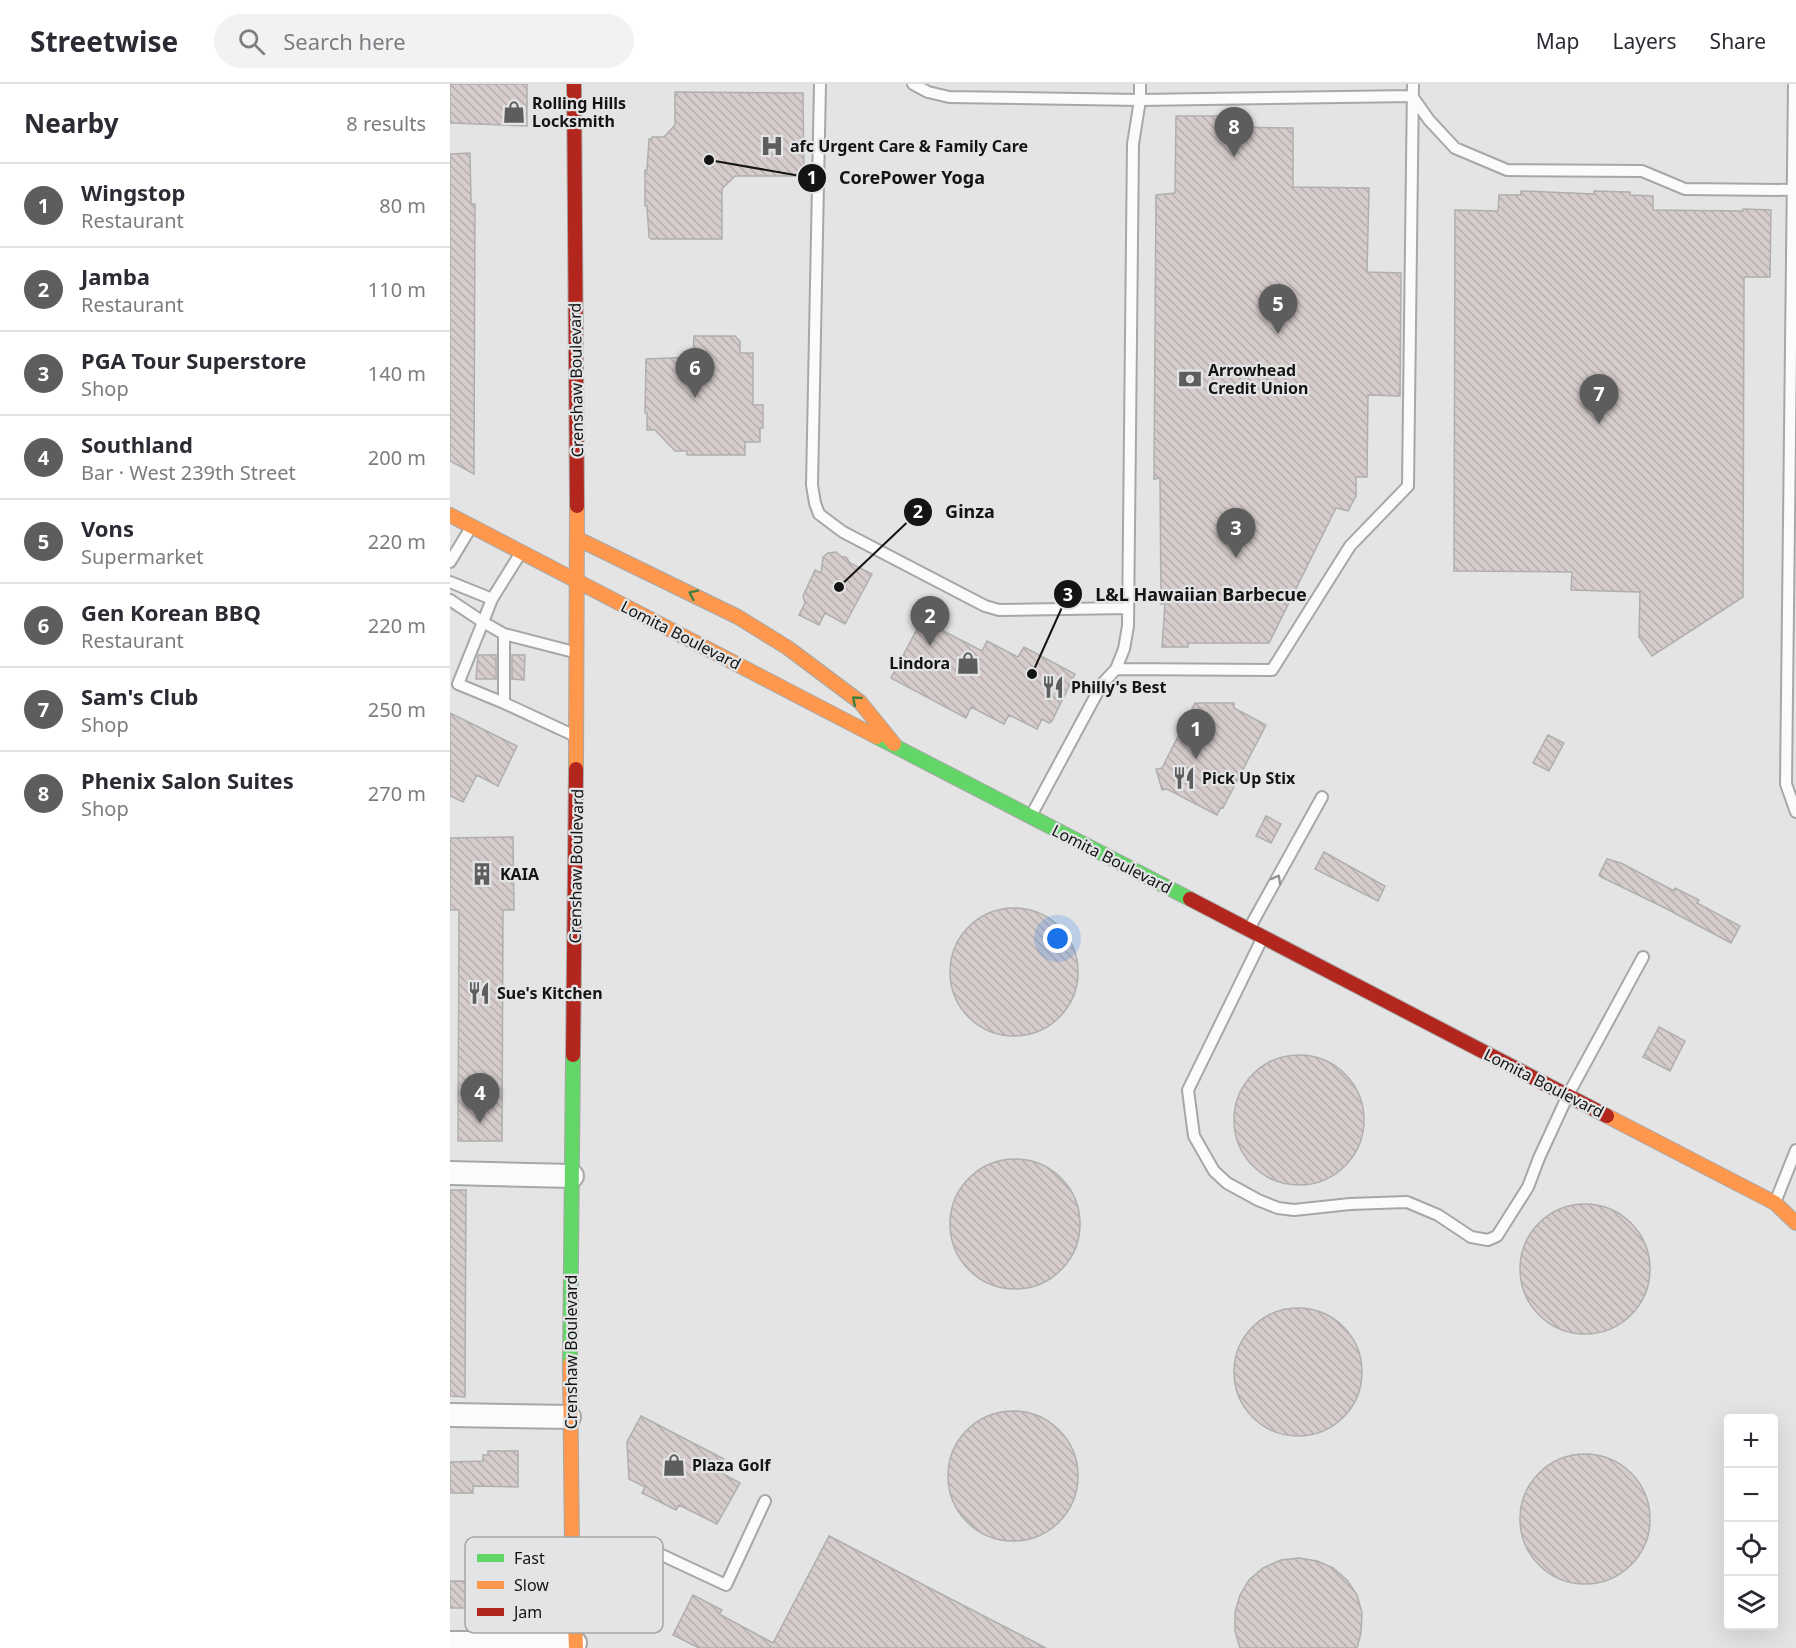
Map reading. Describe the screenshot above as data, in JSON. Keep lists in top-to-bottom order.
{
  "streets": {
    "main road": ["Crenshaw Boulevard", "Lomita Boulevard"]
  },
  "crossings": [
    ["Crenshaw Boulevard", "Lomita Boulevard"]
  ],
  "places": {
    "shop": ["Rolling Hills Locksmith", "Lindora", "Plaza Golf"],
    "hospital": ["afc Urgent Care & Family Care"],
    "other": ["CorePower Yoga", "Ginza", "L&L Hawaiian Barbecue"],
    "bank": ["Arrowhead Credit Union"],
    "restaurant": ["Philly's Best", "Pick Up Stix", "Sue's Kitchen"],
    "building": ["KAIA"]
  },
  "legend": ["Fast", "Slow", "Jam"],
  "page": {
    "header": "Streetwise",
    "search": "Search here",
    "nav": ["Map", "Layers", "Share"],
    "heading": ["Nearby", "8 results"],
    "pins": [
      "8",
      "5",
      "6",
      "7",
      "3",
      "2",
      "1",
      "4"
    ],
    "list": [
      {
        "mark": "1",
        "name": "Wingstop",
        "note": "Restaurant",
        "value": "80 m"
      },
      {
        "mark": "2",
        "name": "Jamba",
        "note": "Restaurant",
        "value": "110 m"
      },
      {
        "mark": "3",
        "name": "PGA Tour Superstore",
        "note": "Shop",
        "value": "140 m"
      },
      {
        "mark": "4",
        "name": "Southland",
        "note": "Bar · West 239th Street",
        "value": "200 m"
      },
      {
        "mark": "5",
        "name": "Vons",
        "note": "Supermarket",
        "value": "220 m"
      },
      {
        "mark": "6",
        "name": "Gen Korean BBQ",
        "note": "Restaurant",
        "value": "220 m"
      },
      {
        "mark": "7",
        "name": "Sam's Club",
        "note": "Shop",
        "value": "250 m"
      },
      {
        "mark": "8",
        "name": "Phenix Salon Suites",
        "note": "Shop",
        "value": "270 m"
      }
    ],
    "map_buttons": ["+", "−"]
  }
}
